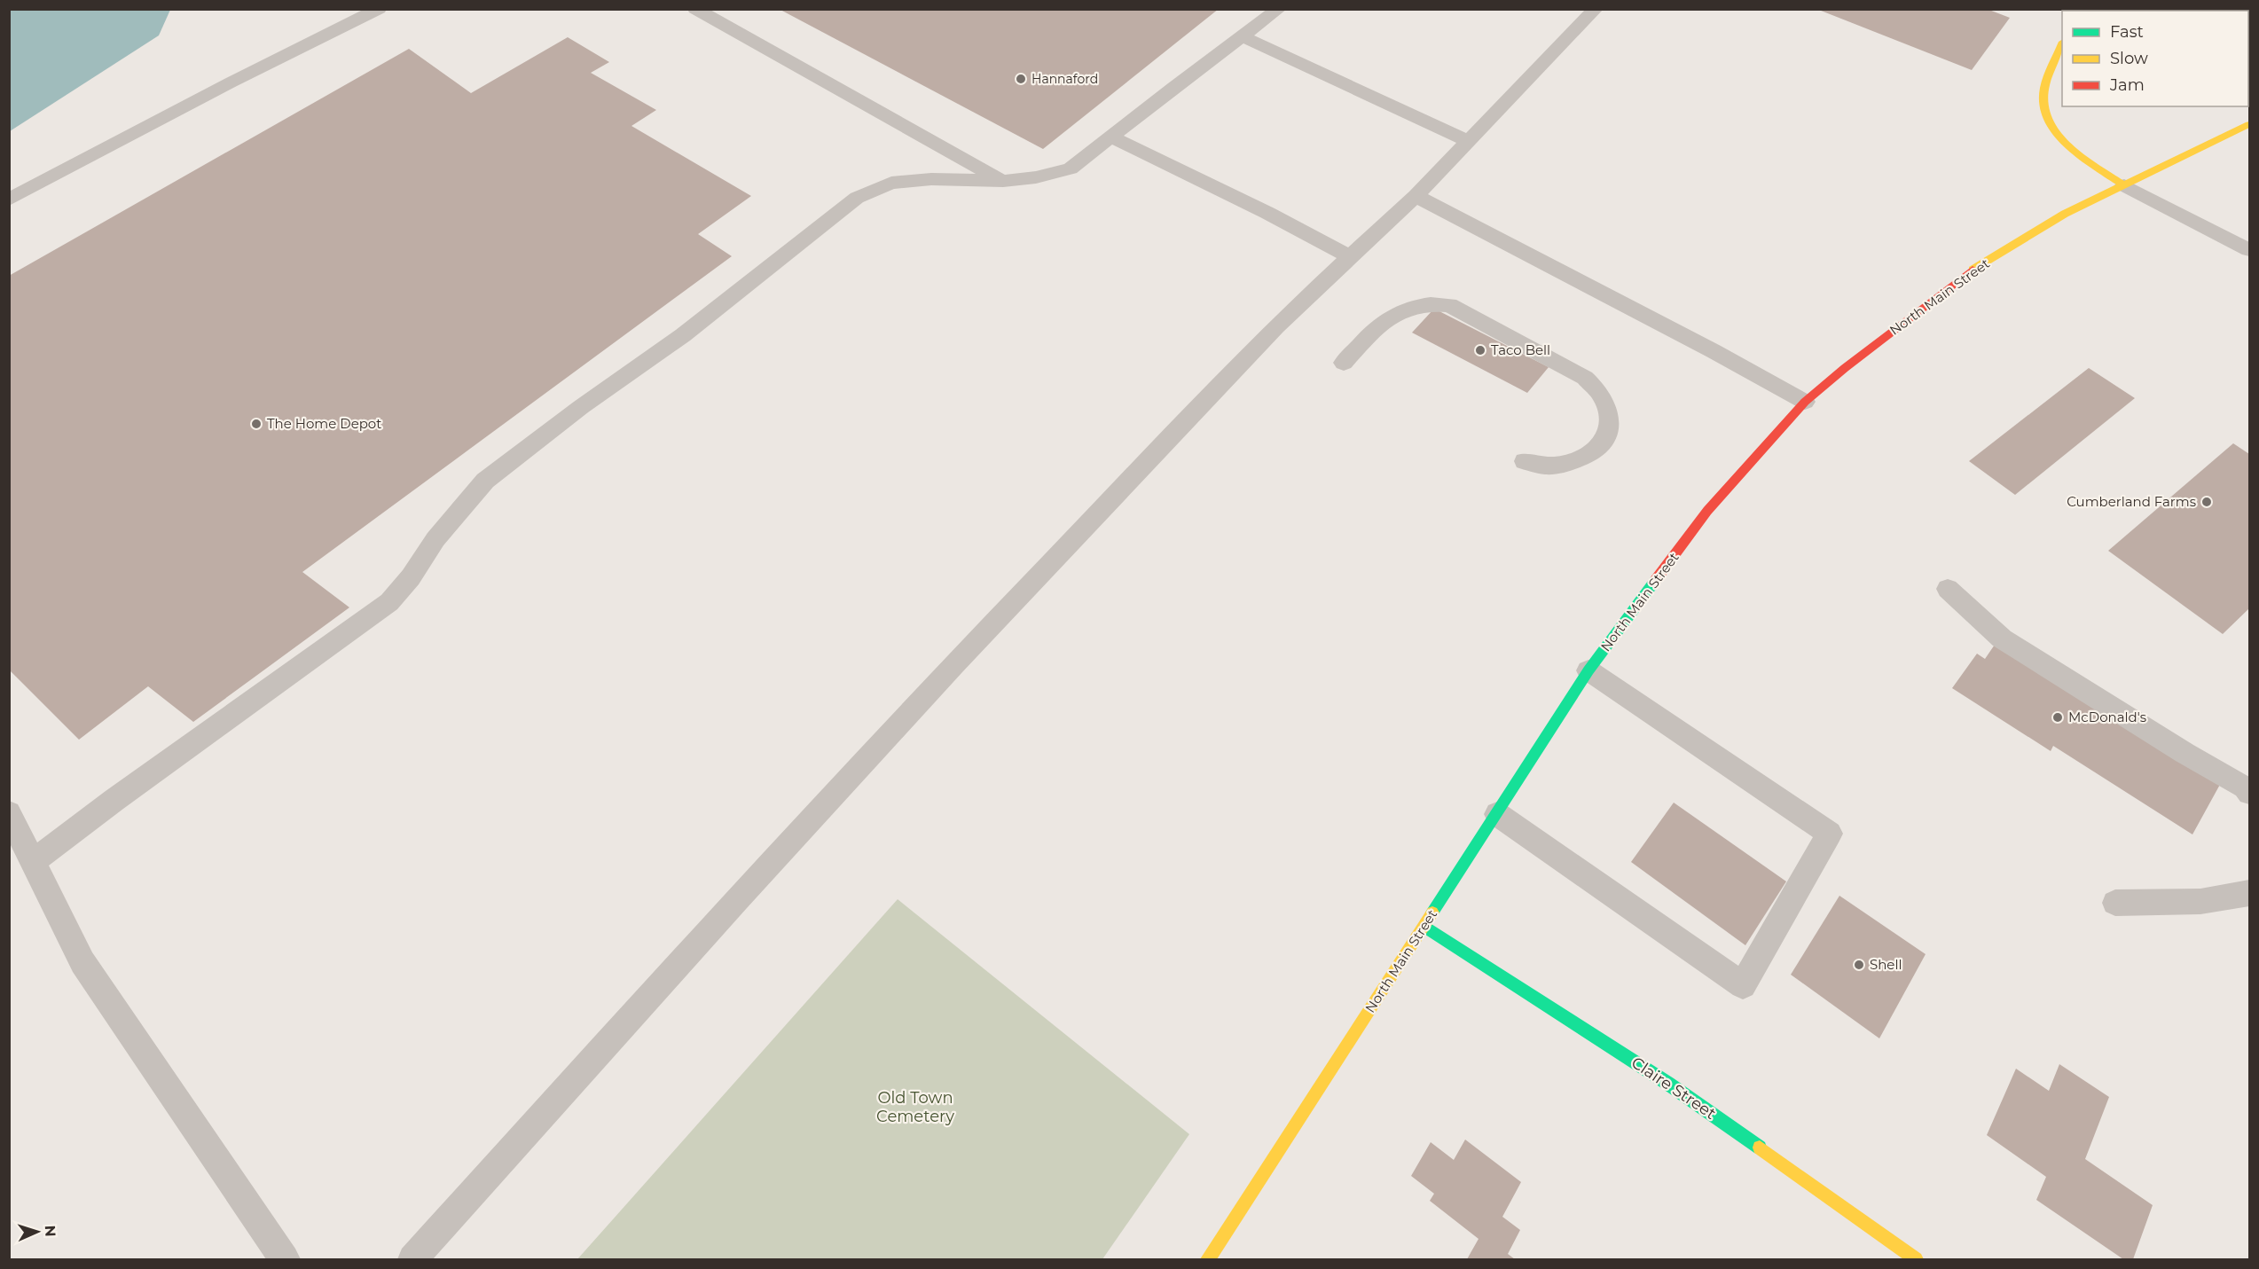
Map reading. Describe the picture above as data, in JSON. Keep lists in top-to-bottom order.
{
  "streets": {
    "main road": ["North Main Street", "Claire Street"]
  },
  "crossings": [
    ["North Main Street", "Claire Street"]
  ],
  "parks": ["Old Town Cemetery"],
  "places": [
    "Hannaford",
    "Taco Bell",
    "The Home Depot",
    "Cumberland Farms",
    "McDonald's",
    "Shell"
  ],
  "legend": ["Fast", "Slow", "Jam"],
  "north": "right"
}
